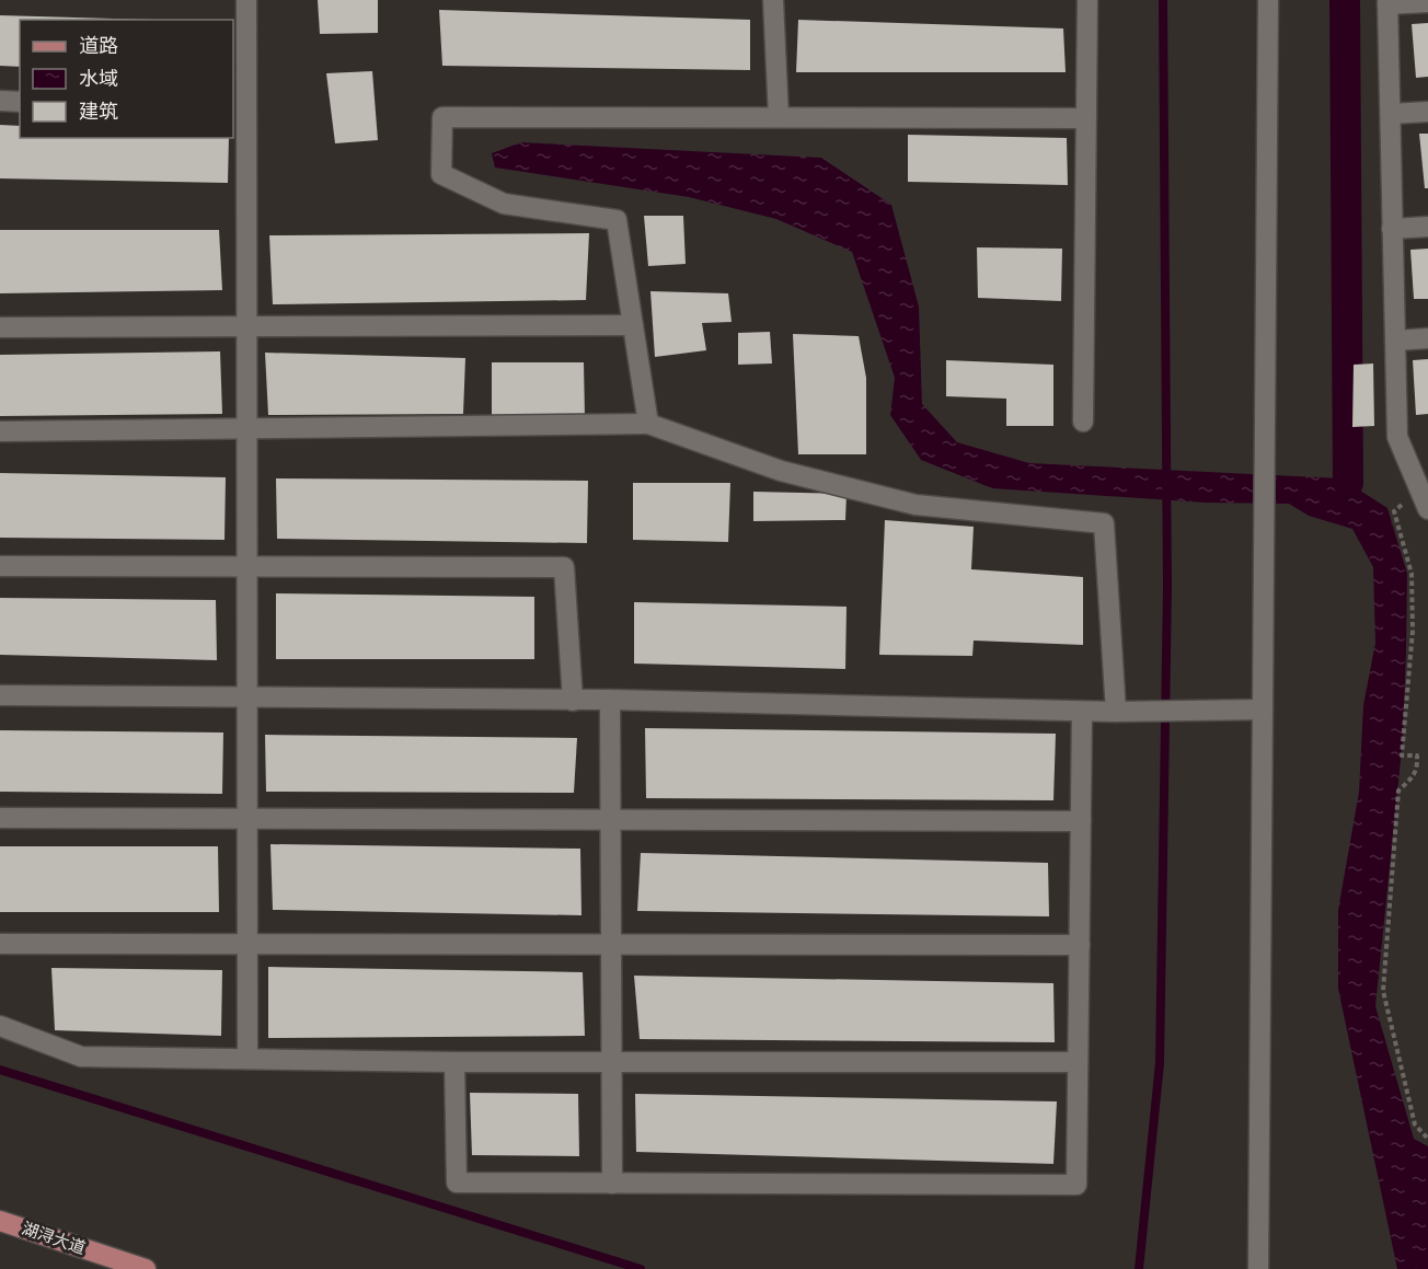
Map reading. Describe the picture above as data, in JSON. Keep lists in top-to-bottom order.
{
  "streets": {
    "main road": ["湖浔大道"]
  },
  "legend": ["道路", "水域", "建筑"]
}
